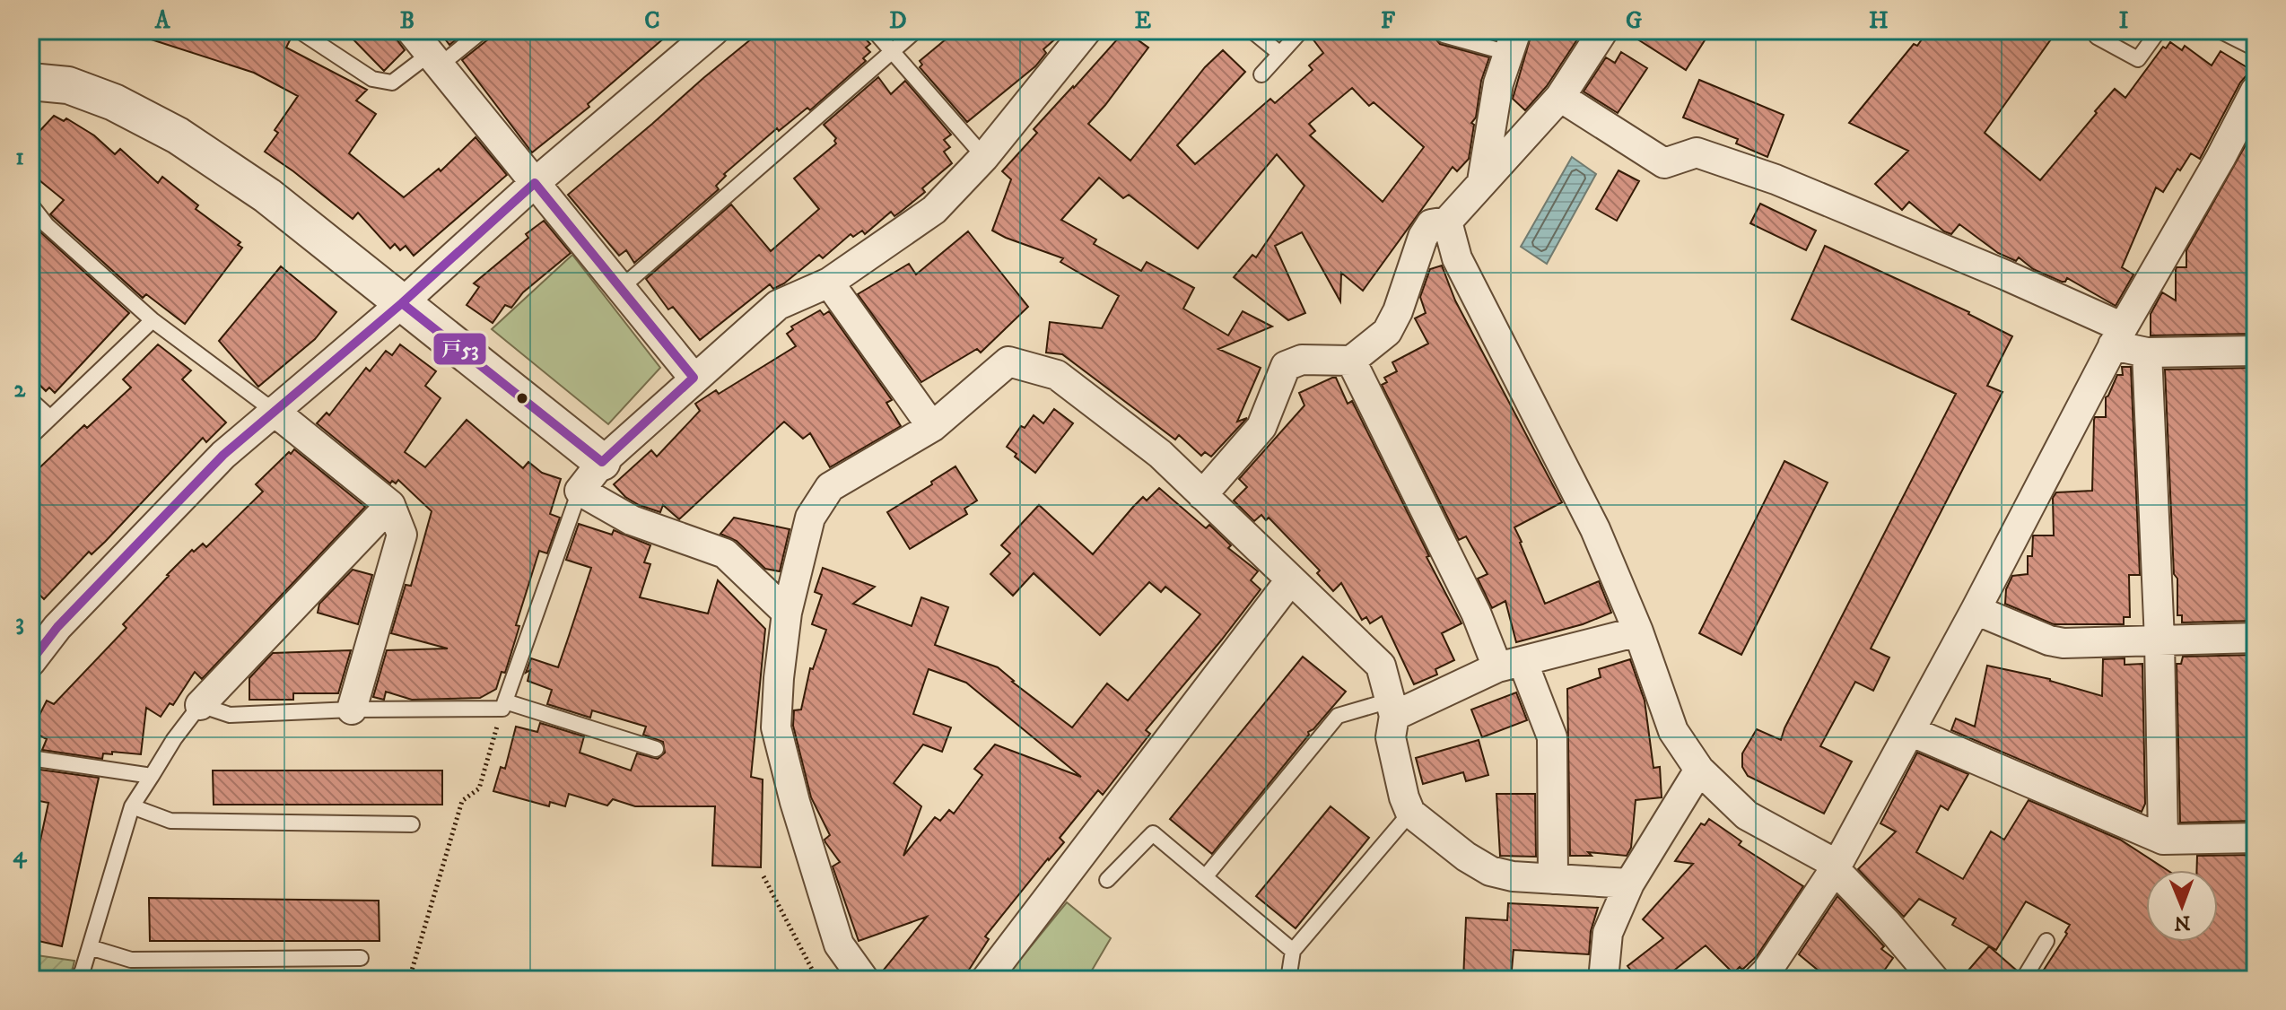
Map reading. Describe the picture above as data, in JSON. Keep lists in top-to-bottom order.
{
  "lines": ["transit line 戸53"],
  "north": "bottom",
  "grid": {
    "columns": [
      "A",
      "B",
      "C",
      "D",
      "E",
      "F",
      "G",
      "H",
      "I"
    ],
    "rows": [
      "1",
      "2",
      "3",
      "4"
    ]
  }
}
